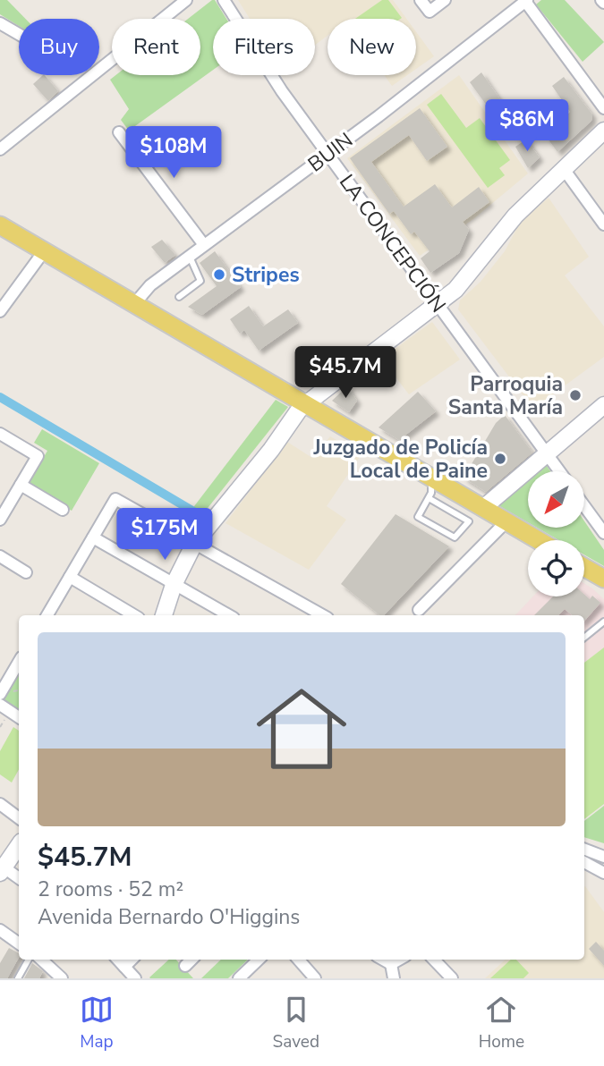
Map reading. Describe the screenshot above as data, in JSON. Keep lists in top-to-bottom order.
{
  "streets": {
    "street": ["BUIN", "LA CONCEPCIÓN"]
  },
  "crossings": [
    ["BUIN", "LA CONCEPCIÓN"]
  ],
  "places": ["Stripes", "Parroquia Santa María", "Juzgado de Policía Local de Paine"],
  "north": "bottom left",
  "page": {
    "chip": [
      "Buy",
      "Rent",
      "Filters",
      "New"
    ],
    "price": [
      "$86M",
      "$108M",
      "$45.7M",
      "$175M"
    ],
    "list": [
      {
        "name": "$45.7M",
        "note": "2 rooms · 52 m² · Avenida Bernardo O'Higgins"
      }
    ],
    "tabs": ["Map", "Saved", "Home"]
  }
}
